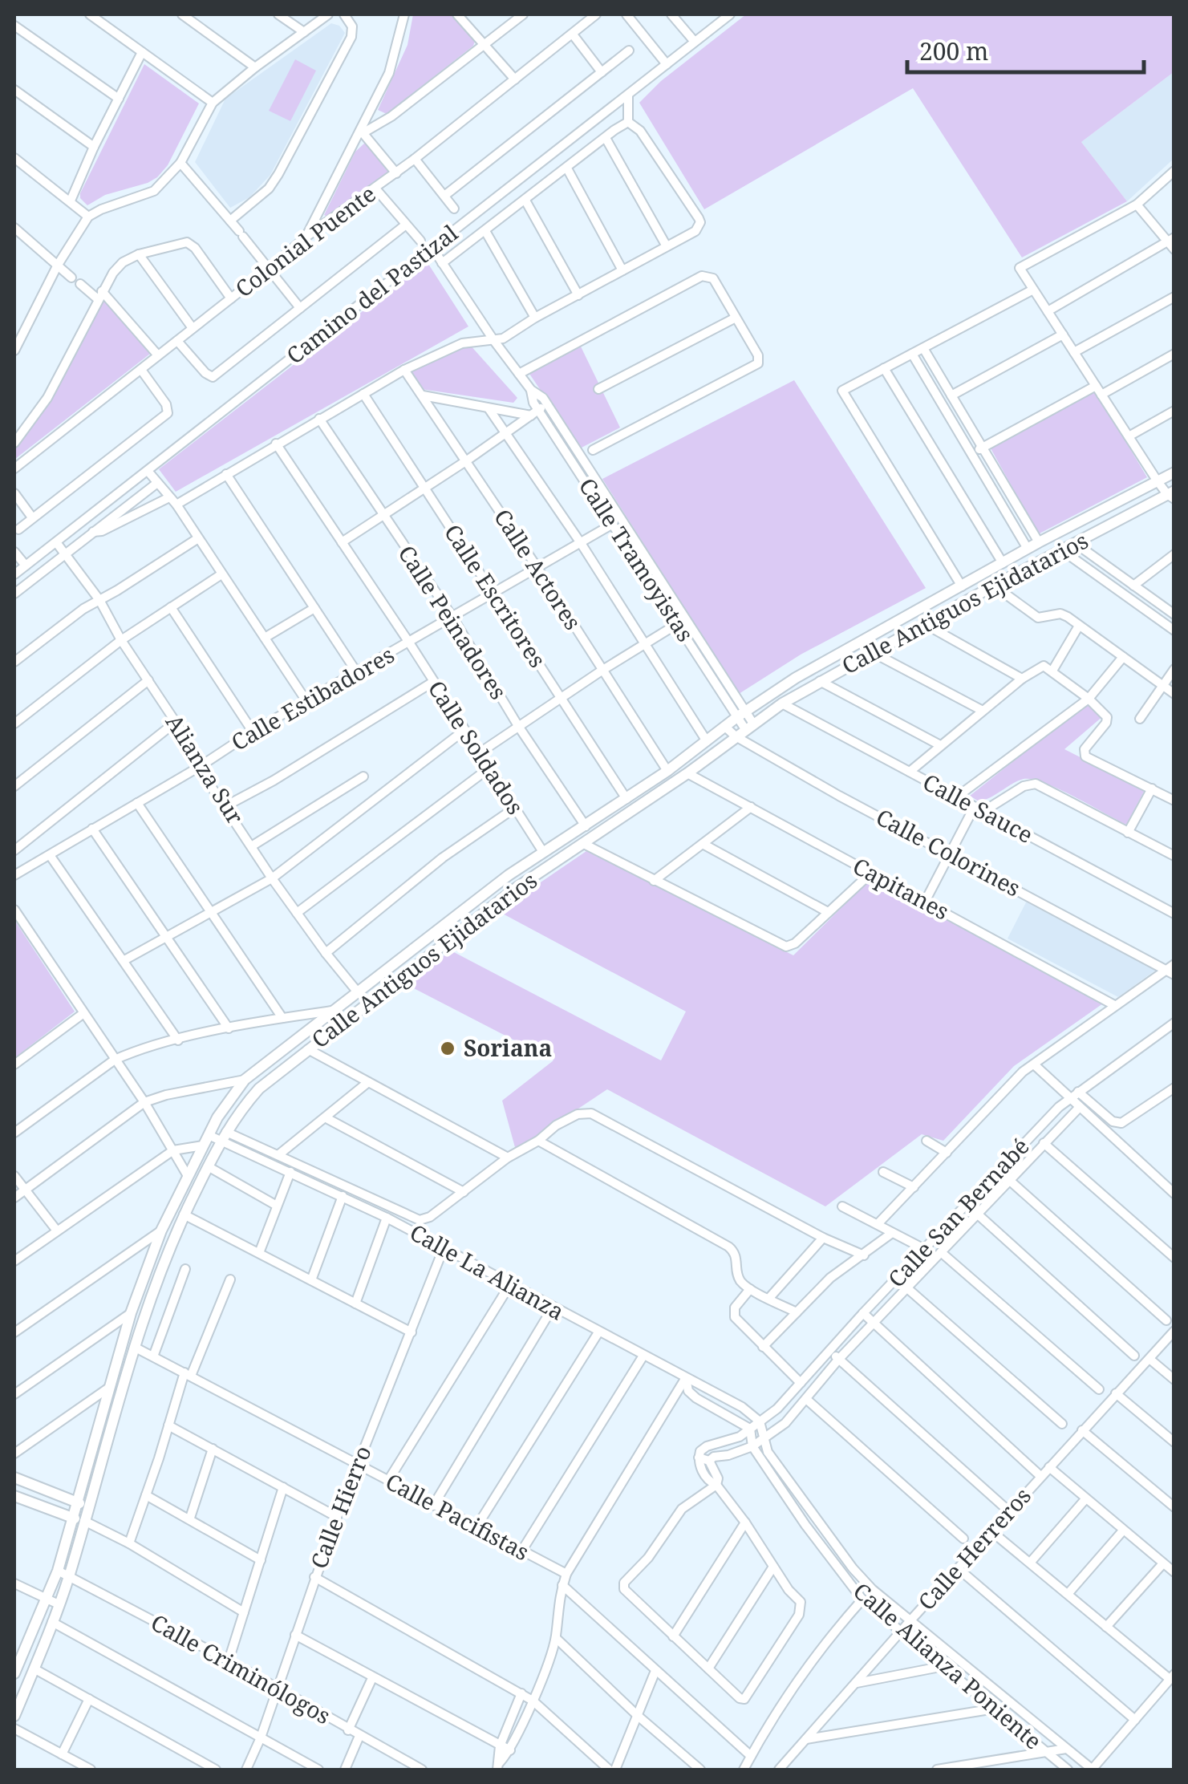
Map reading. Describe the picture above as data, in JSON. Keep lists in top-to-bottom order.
{
  "streets": {
    "street": [
      "Colonial Puente",
      "Camino del Pastizal",
      "Calle Tramoyistas",
      "Calle Actores",
      "Calle Escritores",
      "Calle Antiguos Ejidatarios",
      "Calle Peinadores",
      "Calle Estibadores",
      "Calle Soldados",
      "Alianza Sur",
      "Calle Sauce",
      "Calle Colorines",
      "Capitanes",
      "Calle San Bernabé",
      "Calle La Alianza",
      "Calle Hierro",
      "Calle Pacifistas",
      "Calle Herreros",
      "Calle Alianza Poniente",
      "Calle Criminólogos"
    ]
  },
  "crossings": [
    ["Camino del Pastizal", "Calle Tramoyistas"],
    ["Camino del Pastizal", "Alianza Sur"],
    ["Calle Tramoyistas", "Calle Antiguos Ejidatarios"],
    ["Calle Tramoyistas", "Calle Estibadores"],
    ["Calle Actores", "Calle Antiguos Ejidatarios"],
    ["Calle Actores", "Calle Estibadores"],
    ["Calle Escritores", "Calle Antiguos Ejidatarios"],
    ["Calle Escritores", "Calle Estibadores"],
    ["Calle Antiguos Ejidatarios", "Calle Peinadores"],
    ["Calle Antiguos Ejidatarios", "Calle Soldados"],
    ["Calle Antiguos Ejidatarios", "Alianza Sur"],
    ["Calle Antiguos Ejidatarios", "Calle Sauce"],
    ["Calle Antiguos Ejidatarios", "Calle Colorines"],
    ["Calle Antiguos Ejidatarios", "Capitanes"],
    ["Calle Antiguos Ejidatarios", "Calle La Alianza"],
    ["Calle Antiguos Ejidatarios", "Calle Pacifistas"],
    ["Calle Antiguos Ejidatarios", "Calle Criminólogos"],
    ["Calle Peinadores", "Calle Estibadores"],
    ["Calle Estibadores", "Calle Soldados"],
    ["Calle Estibadores", "Alianza Sur"],
    ["Calle San Bernabé", "Calle La Alianza"],
    ["Calle San Bernabé", "Calle Alianza Poniente"],
    ["Calle La Alianza", "Calle Hierro"],
    ["Calle Hierro", "Calle Pacifistas"],
    ["Calle Hierro", "Calle Criminólogos"],
    ["Calle Herreros", "Calle Alianza Poniente"]
  ],
  "places": ["Soriana"],
  "scale_bar": "200 m"
}
